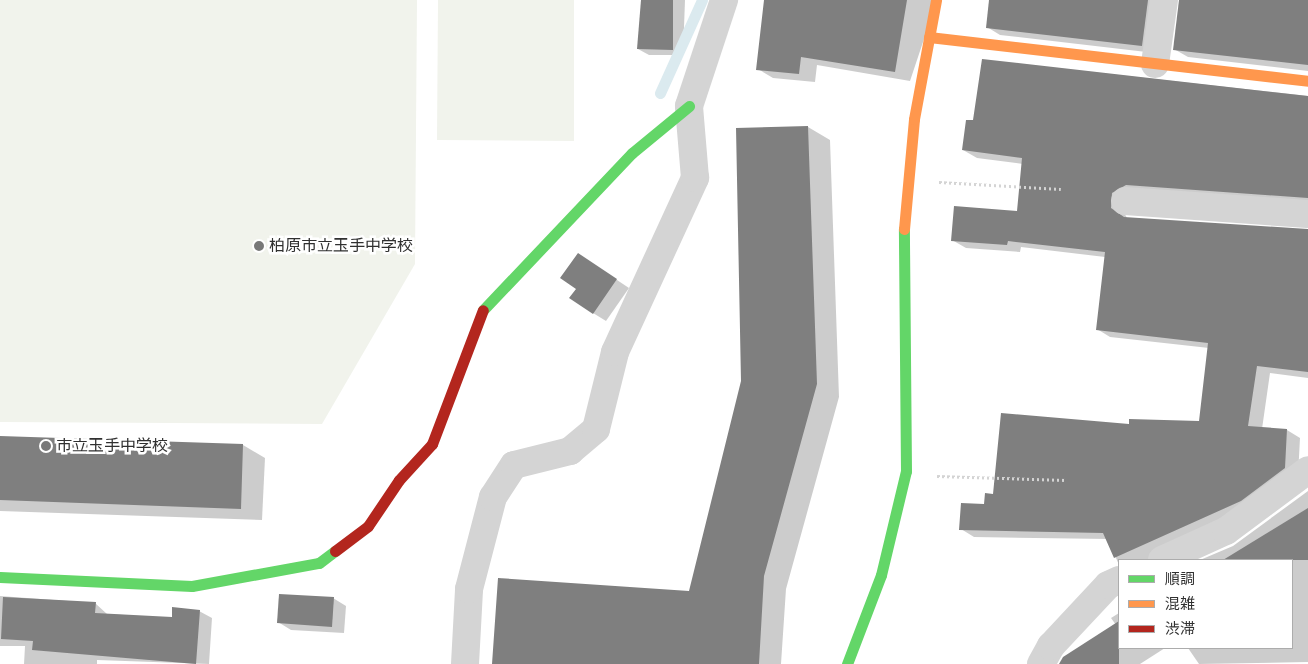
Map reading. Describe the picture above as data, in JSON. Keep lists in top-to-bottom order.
{
  "places": ["柏原市立玉手中学校", "市立玉手中学校"],
  "legend": ["順調", "混雑", "渋滞"]
}
